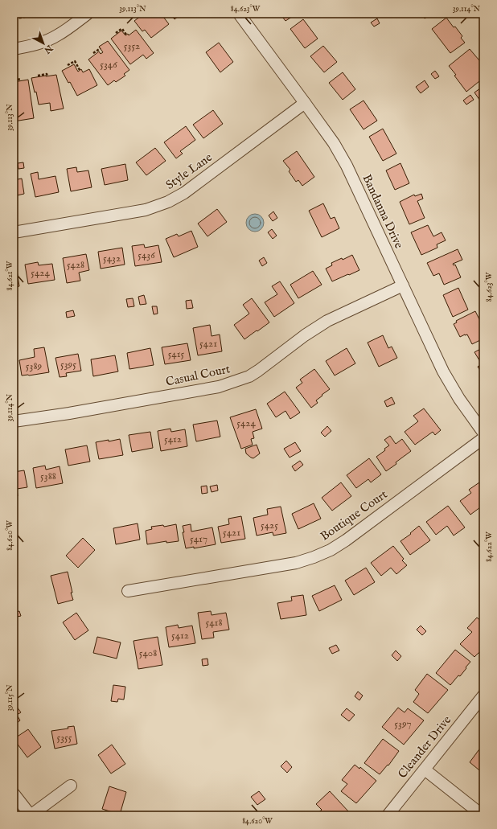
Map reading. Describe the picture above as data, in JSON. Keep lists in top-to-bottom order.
{
  "streets": {
    "street": [
      "Style Lane",
      "Bandanna Drive",
      "Casual Court",
      "Boutique Court",
      "Cleander Drive"
    ]
  },
  "crossings": [
    ["Style Lane", "Bandanna Drive"],
    ["Bandanna Drive", "Casual Court"]
  ],
  "house_numbers": [
    "5352",
    "5346",
    "5436",
    "5432",
    "5428",
    "5424",
    "5421",
    "5415",
    "5395",
    "5389",
    "5424",
    "5412",
    "5388",
    "5425",
    "5421",
    "5417",
    "5418",
    "5412",
    "5408",
    "5397",
    "5355"
  ],
  "north": "bottom right",
  "coordinates": [
    "39.113°N",
    "84.623°W",
    "39.114°N",
    "84.621°W",
    "84.620°W",
    "84.622°W",
    "39.115°N"
  ]
}
